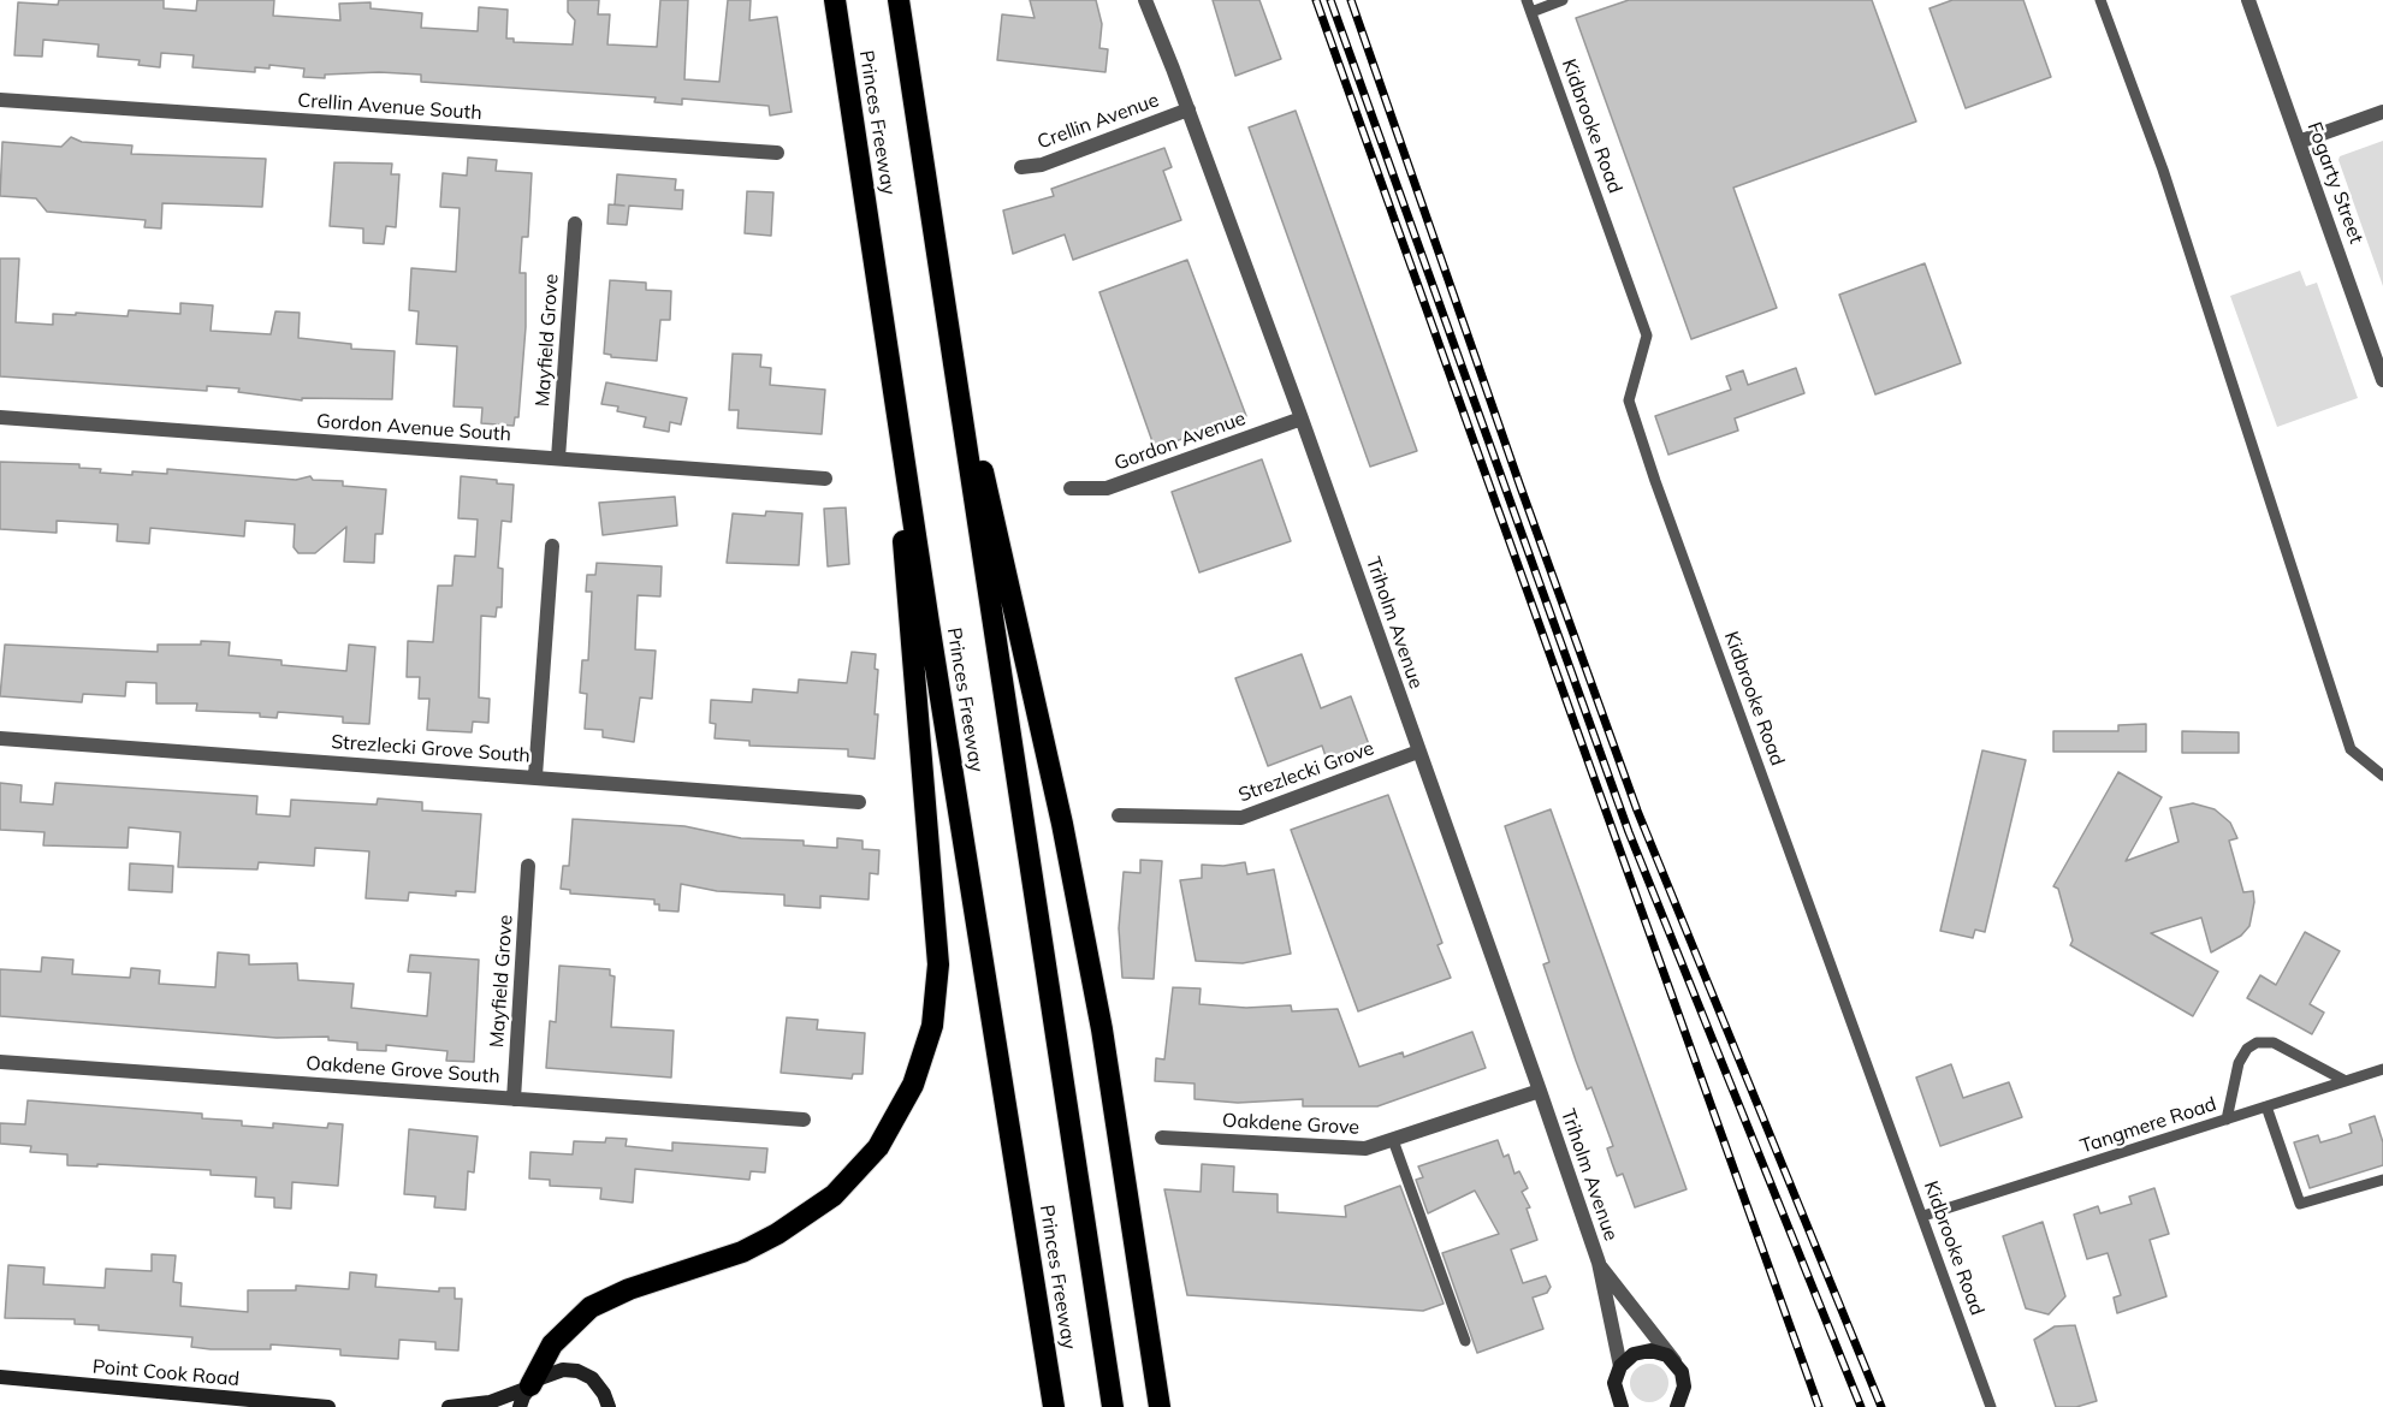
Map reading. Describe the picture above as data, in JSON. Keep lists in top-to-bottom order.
{
  "streets": {
    "highway": ["Princes Freeway"],
    "main road": ["Point Cook Road"],
    "street": [
      "Crellin Avenue South",
      "Crellin Avenue",
      "Fogarty Street",
      "Mayfield Grove",
      "Gordon Avenue South",
      "Gordon Avenue",
      "Triholm Avenue",
      "Strezlecki Grove South",
      "Strezlecki Grove",
      "Oakdene Grove South",
      "Oakdene Grove"
    ],
    "lane": ["Kidbrooke Road", "Tangmere Road"]
  },
  "crossings": [
    ["Crellin Avenue", "Triholm Avenue"],
    ["Kidbrooke Road", "Tangmere Road"],
    ["Mayfield Grove", "Gordon Avenue South"],
    ["Mayfield Grove", "Oakdene Grove South"],
    ["Gordon Avenue", "Triholm Avenue"],
    ["Triholm Avenue", "Strezlecki Grove"],
    ["Triholm Avenue", "Oakdene Grove"]
  ]
}
